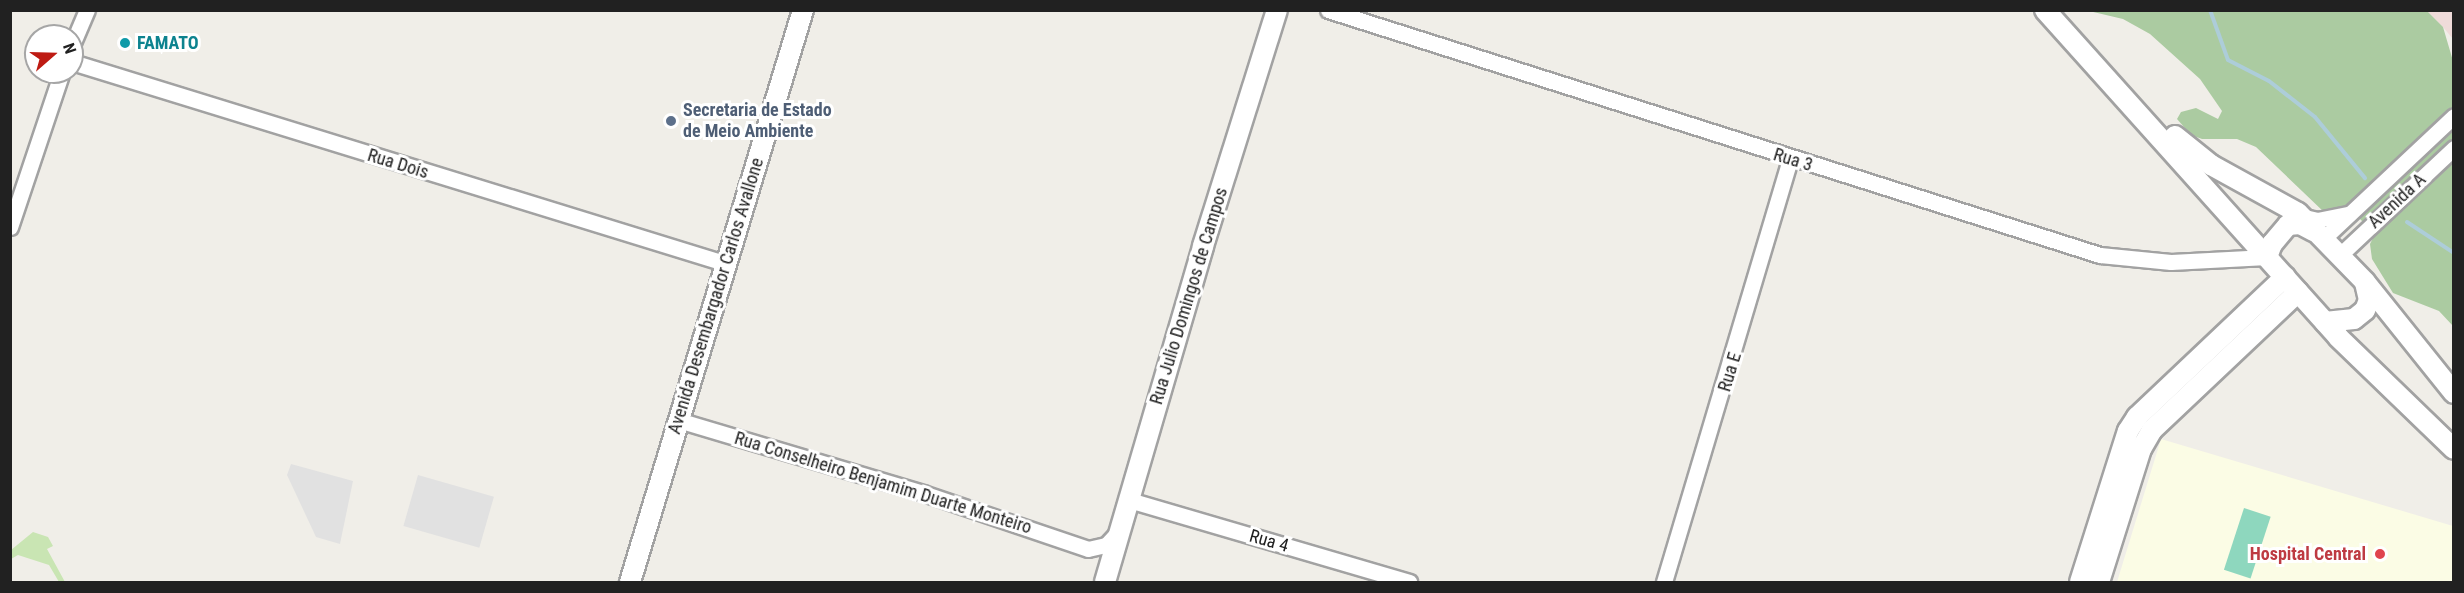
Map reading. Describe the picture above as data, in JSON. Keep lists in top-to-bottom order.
{
  "streets": {
    "street": [
      "Rua 3",
      "Rua Dois",
      "Avenida A",
      "Avenida Desembargador Carlos Avallone",
      "Rua Julio Domingos de Campos",
      "Rua E",
      "Rua Conselheiro Benjamim Duarte Monteiro",
      "Rua 4"
    ]
  },
  "crossings": [
    ["Rua 3", "Rua E"],
    ["Rua Dois", "Avenida Desembargador Carlos Avallone"],
    ["Avenida Desembargador Carlos Avallone", "Rua Conselheiro Benjamim Duarte Monteiro"],
    ["Rua Julio Domingos de Campos", "Rua 4"]
  ],
  "places": ["FAMATO", "Secretaria de Estado de Meio Ambiente", "Hospital Central"],
  "north": "right"
}
